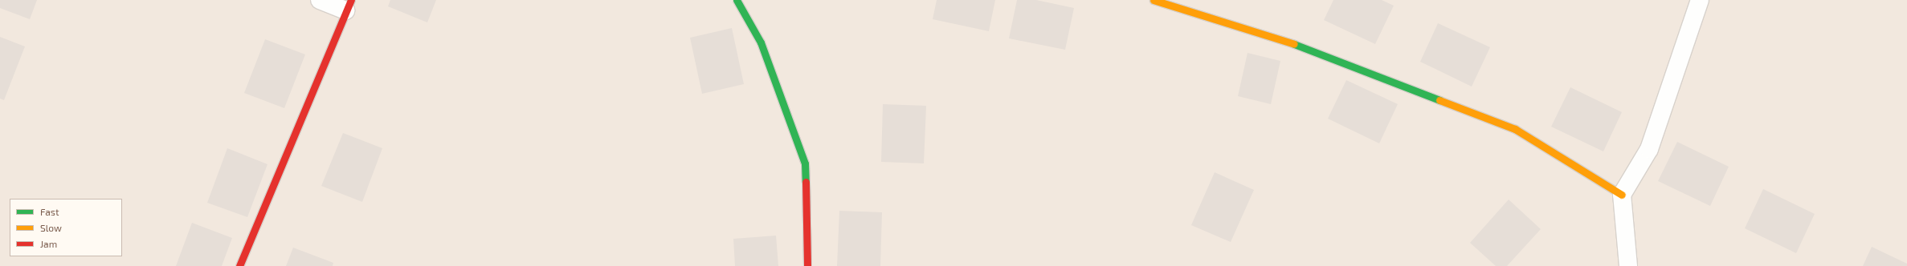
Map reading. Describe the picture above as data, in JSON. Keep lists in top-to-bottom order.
{
  "legend": ["Fast", "Slow", "Jam"]
}
